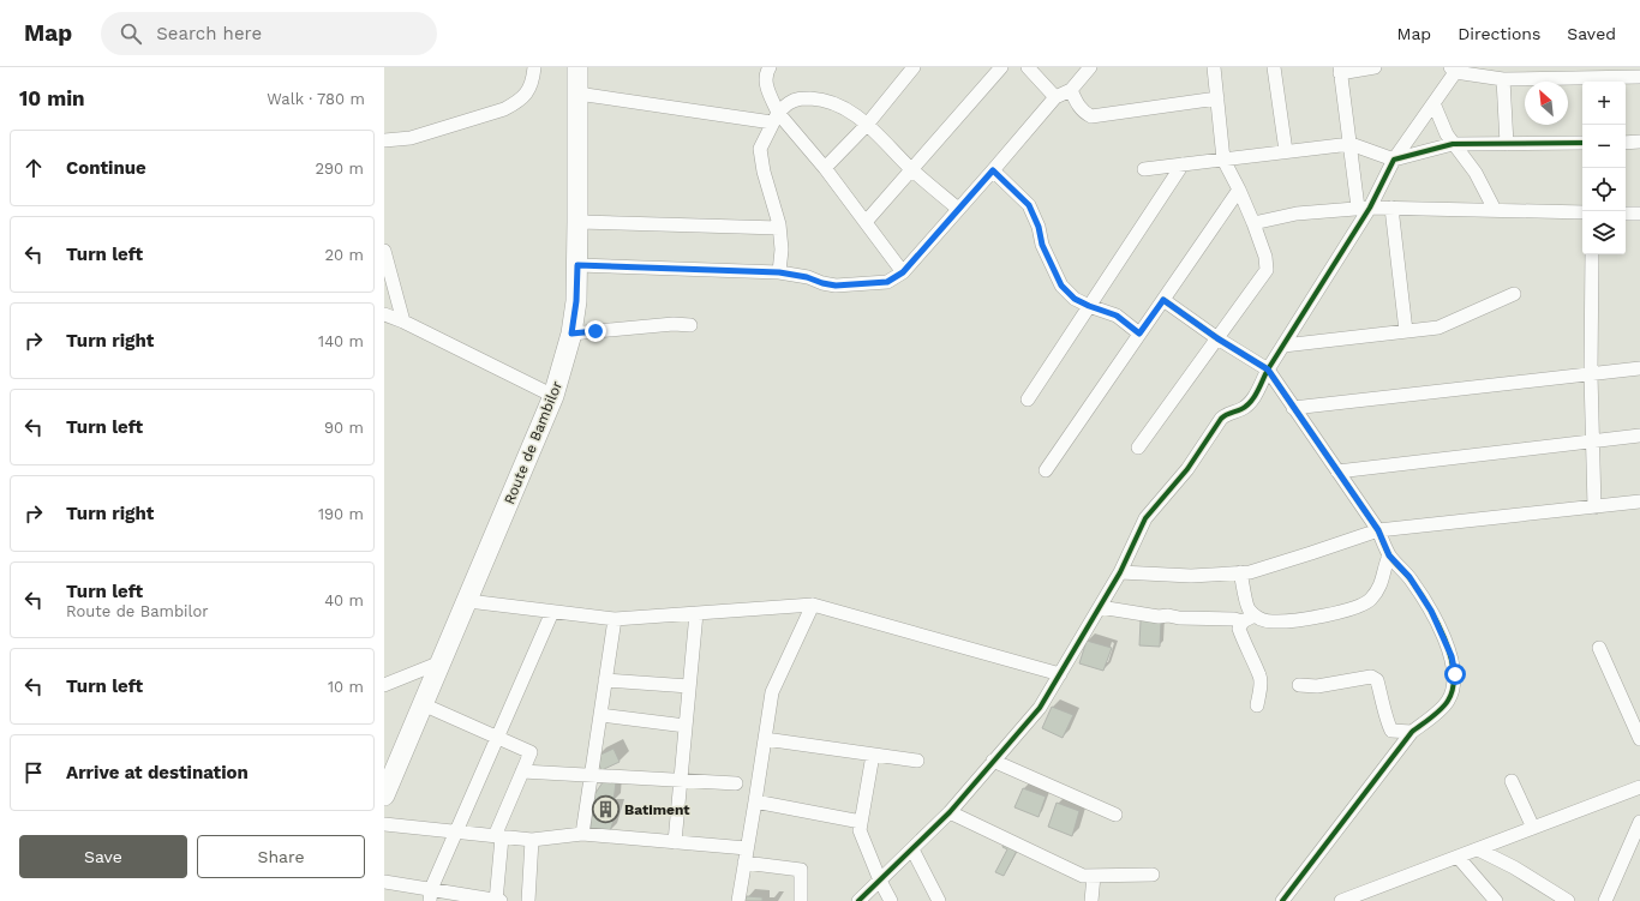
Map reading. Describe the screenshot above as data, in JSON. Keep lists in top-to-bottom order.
{
  "streets": {
    "main road": ["Route de Bambilor"]
  },
  "places": {
    "building": ["Batiment"]
  },
  "north": "top left",
  "page": {
    "header": "Map",
    "search": "Search here",
    "nav": ["Map", "Directions", "Saved"],
    "heading": ["10 min", "Walk · 780 m"],
    "map_buttons": ["+", "−"],
    "list": [
      ["Continue", "290 m"],
      ["Turn left", "20 m"],
      ["Turn right", "140 m"],
      ["Turn left", "90 m"],
      ["Turn right", "190 m"],
      ["Turn left", "Route de Bambilor", "40 m"],
      ["Turn left", "10 m"],
      "Arrive at destination"
    ],
    "buttons": ["Save", "Share"]
  }
}
